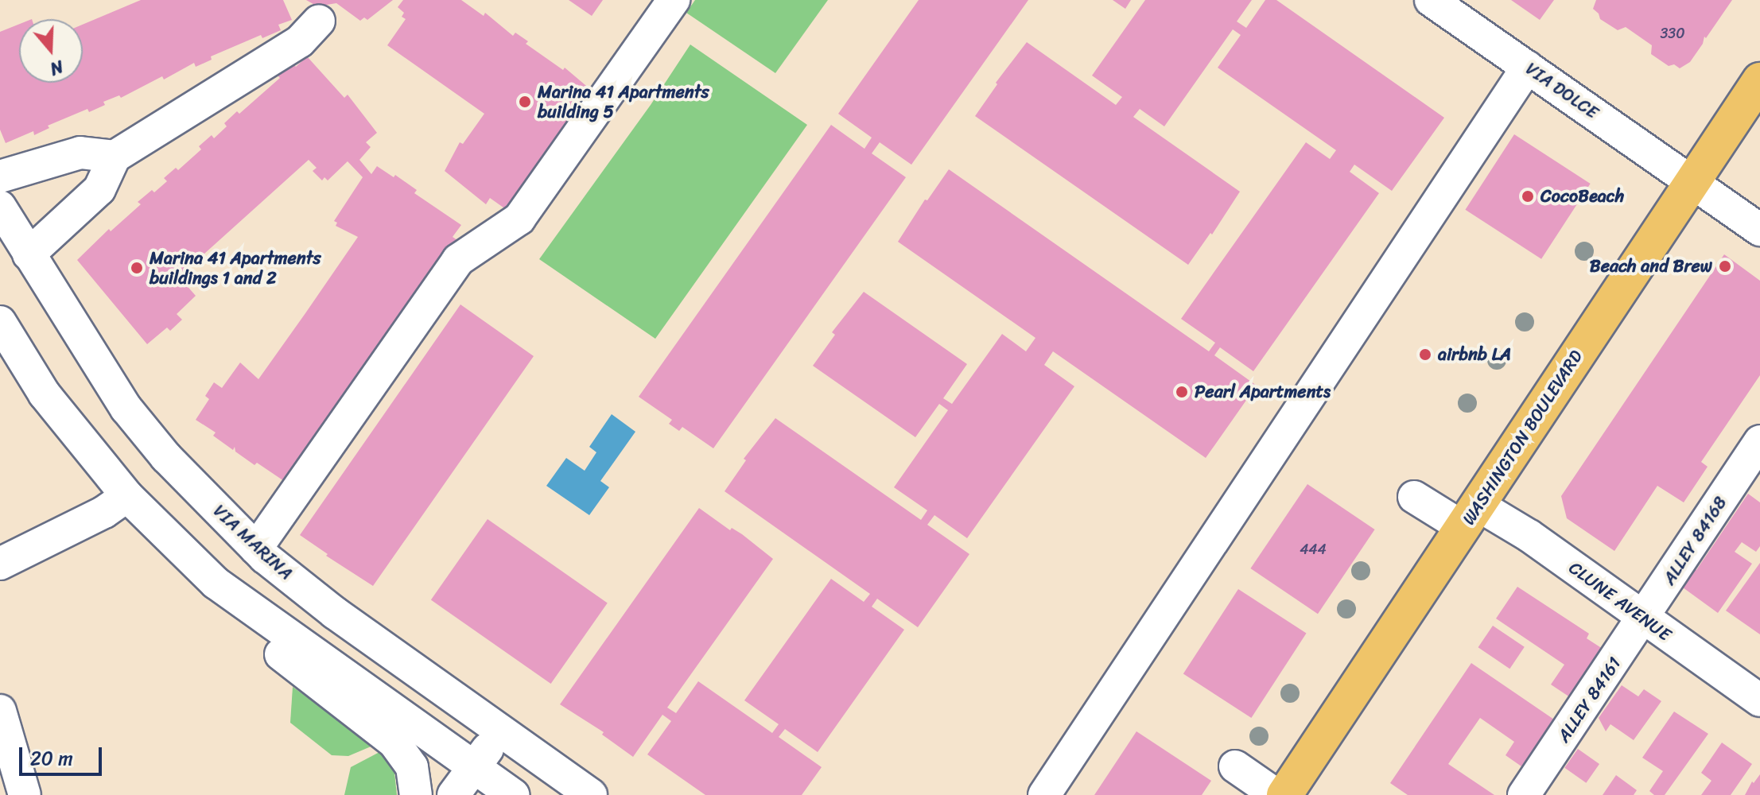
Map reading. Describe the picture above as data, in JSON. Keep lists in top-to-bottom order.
{
  "streets": {
    "main road": ["WASHINGTON BOULEVARD"],
    "street": [
      "VIA DOLCE",
      "ALLEY 84168",
      "VIA MARINA",
      "CLUNE AVENUE",
      "ALLEY 84161"
    ]
  },
  "crossings": [
    ["VIA DOLCE", "WASHINGTON BOULEVARD"],
    ["WASHINGTON BOULEVARD", "CLUNE AVENUE"],
    ["ALLEY 84168", "CLUNE AVENUE"],
    ["ALLEY 84168", "ALLEY 84161"],
    ["CLUNE AVENUE", "ALLEY 84161"]
  ],
  "places": [
    "Marina 41 Apartments building 5",
    "CocoBeach",
    "Beach and Brew",
    "Marina 41 Apartments buildings 1 and 2",
    "airbnb LA",
    "Pearl Apartments"
  ],
  "house_numbers": ["330", "444"],
  "scale_bar": "20 m",
  "north": "bottom"
}
